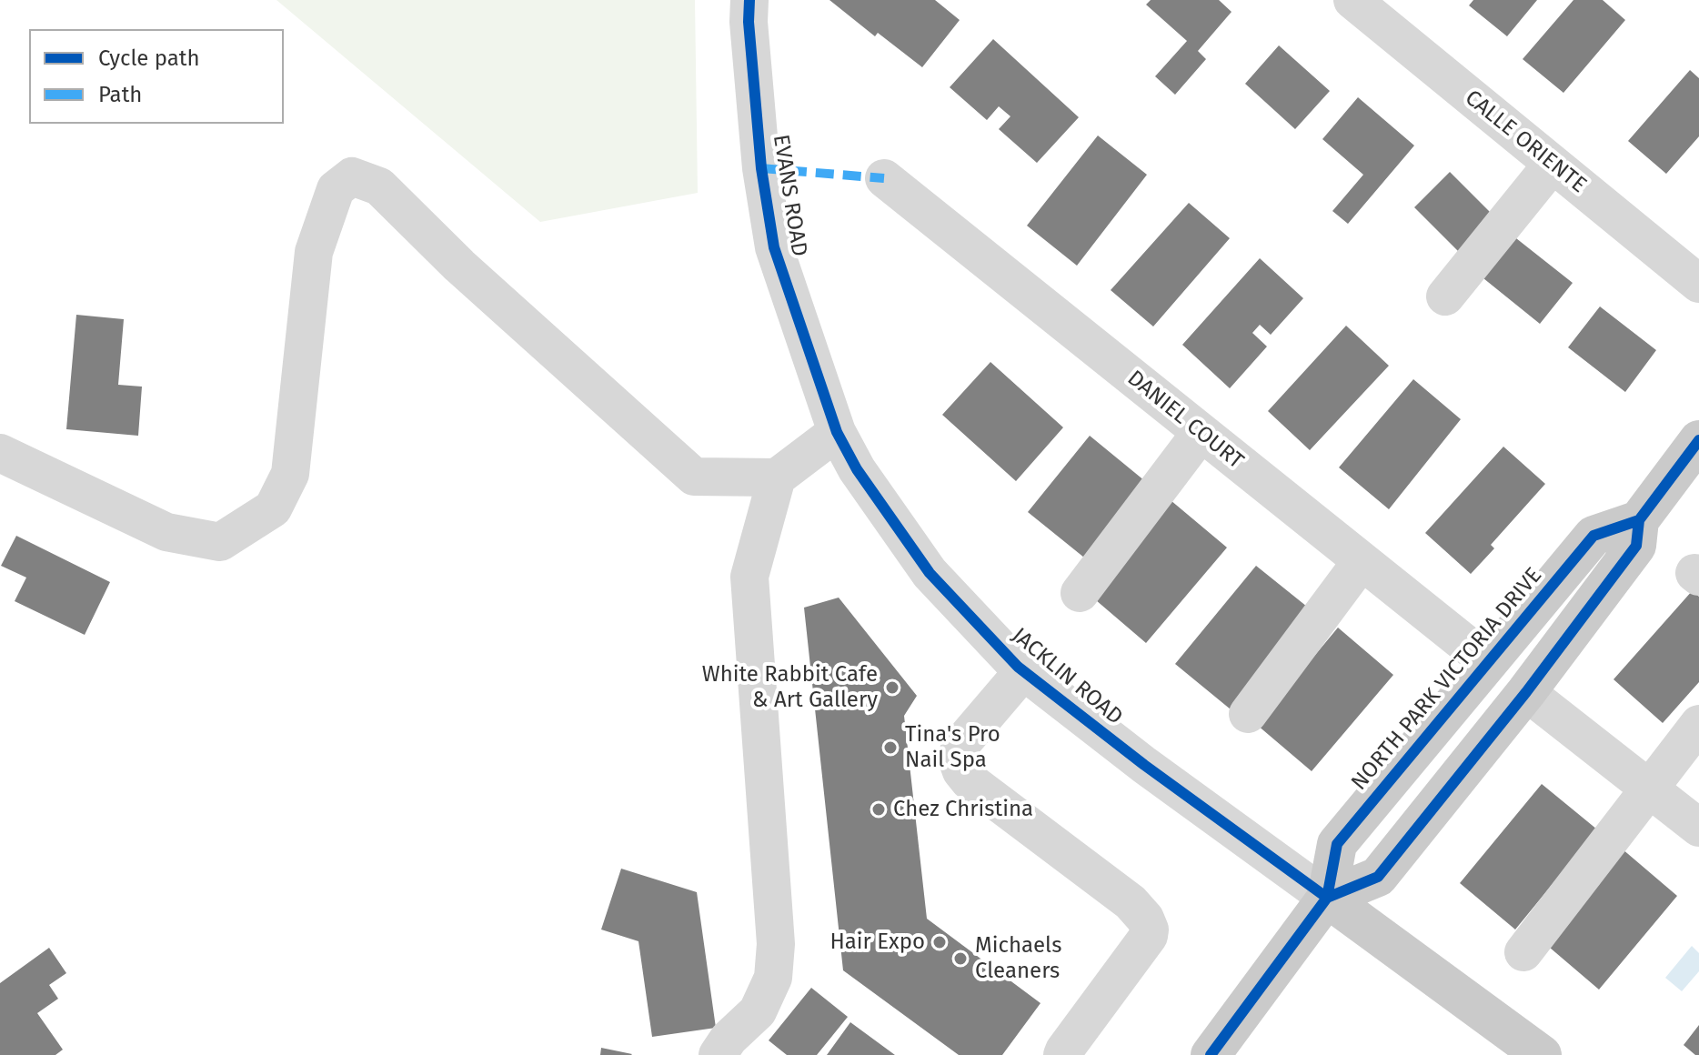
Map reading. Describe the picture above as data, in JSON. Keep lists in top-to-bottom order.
{
  "streets": {
    "main road": ["JACKLIN ROAD", "NORTH PARK VICTORIA DRIVE"],
    "street": ["CALLE ORIENTE", "EVANS ROAD", "DANIEL COURT"]
  },
  "crossings": [
    ["EVANS ROAD", "JACKLIN ROAD"],
    ["DANIEL COURT", "NORTH PARK VICTORIA DRIVE"],
    ["JACKLIN ROAD", "NORTH PARK VICTORIA DRIVE"]
  ],
  "places": [
    "White Rabbit Cafe & Art Gallery",
    "Tina's Pro Nail Spa",
    "Chez Christina",
    "Hair Expo",
    "Michaels Cleaners"
  ],
  "legend": ["Cycle path", "Path"]
}
